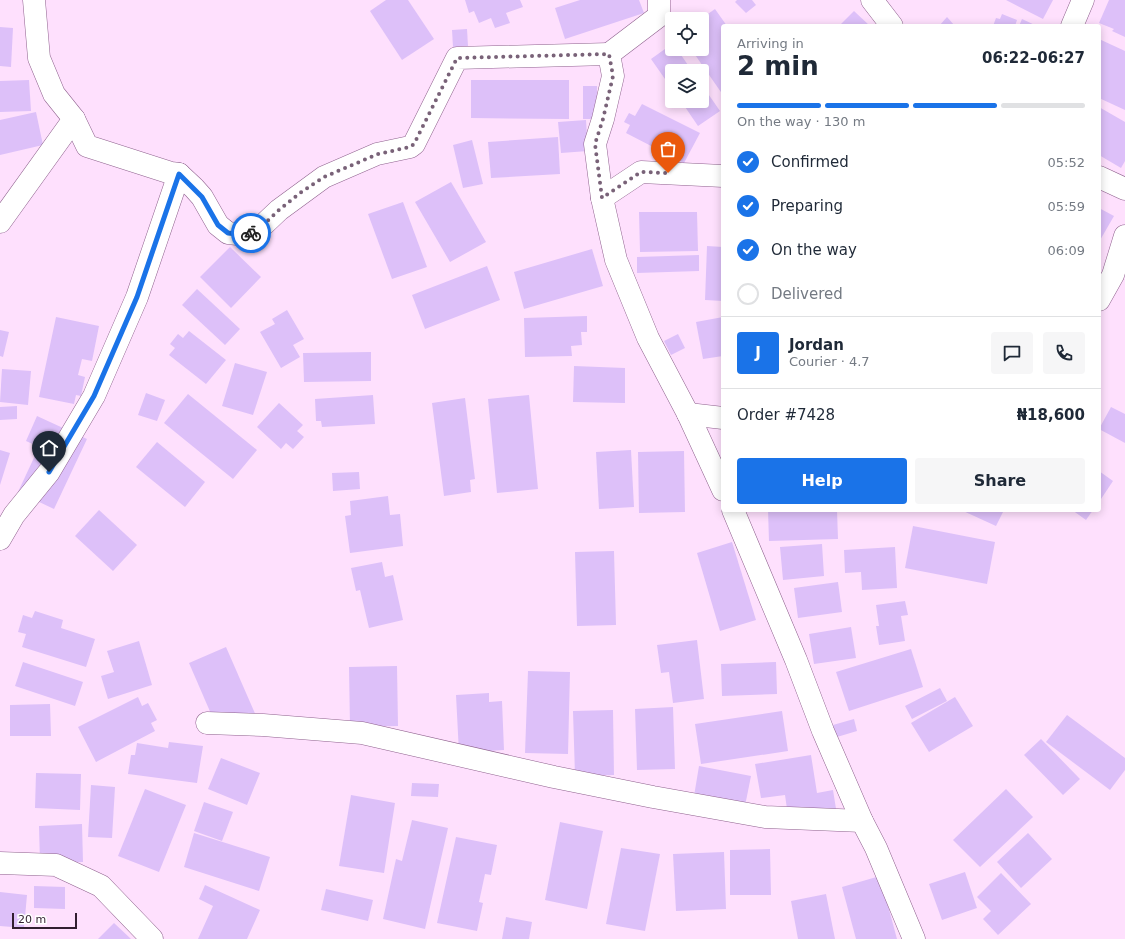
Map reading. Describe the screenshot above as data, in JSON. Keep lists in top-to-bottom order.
{
  "scale_bar": "20 m",
  "page": {
    "heading": ["2 min", "Arriving in", "06:22–06:27"],
    "panel": [
      "Jordan",
      "Courier · 4.7",
      "Order #7428",
      "₦18,600"
    ],
    "bar": "On the way · 130 m",
    "list": [
      ["Confirmed", "05:52"],
      ["Preparing", "05:59"],
      ["On the way", "06:09"],
      "Delivered"
    ],
    "round": "J",
    "buttons": ["Help", "Share"],
    "scale": "20 m"
  }
}
